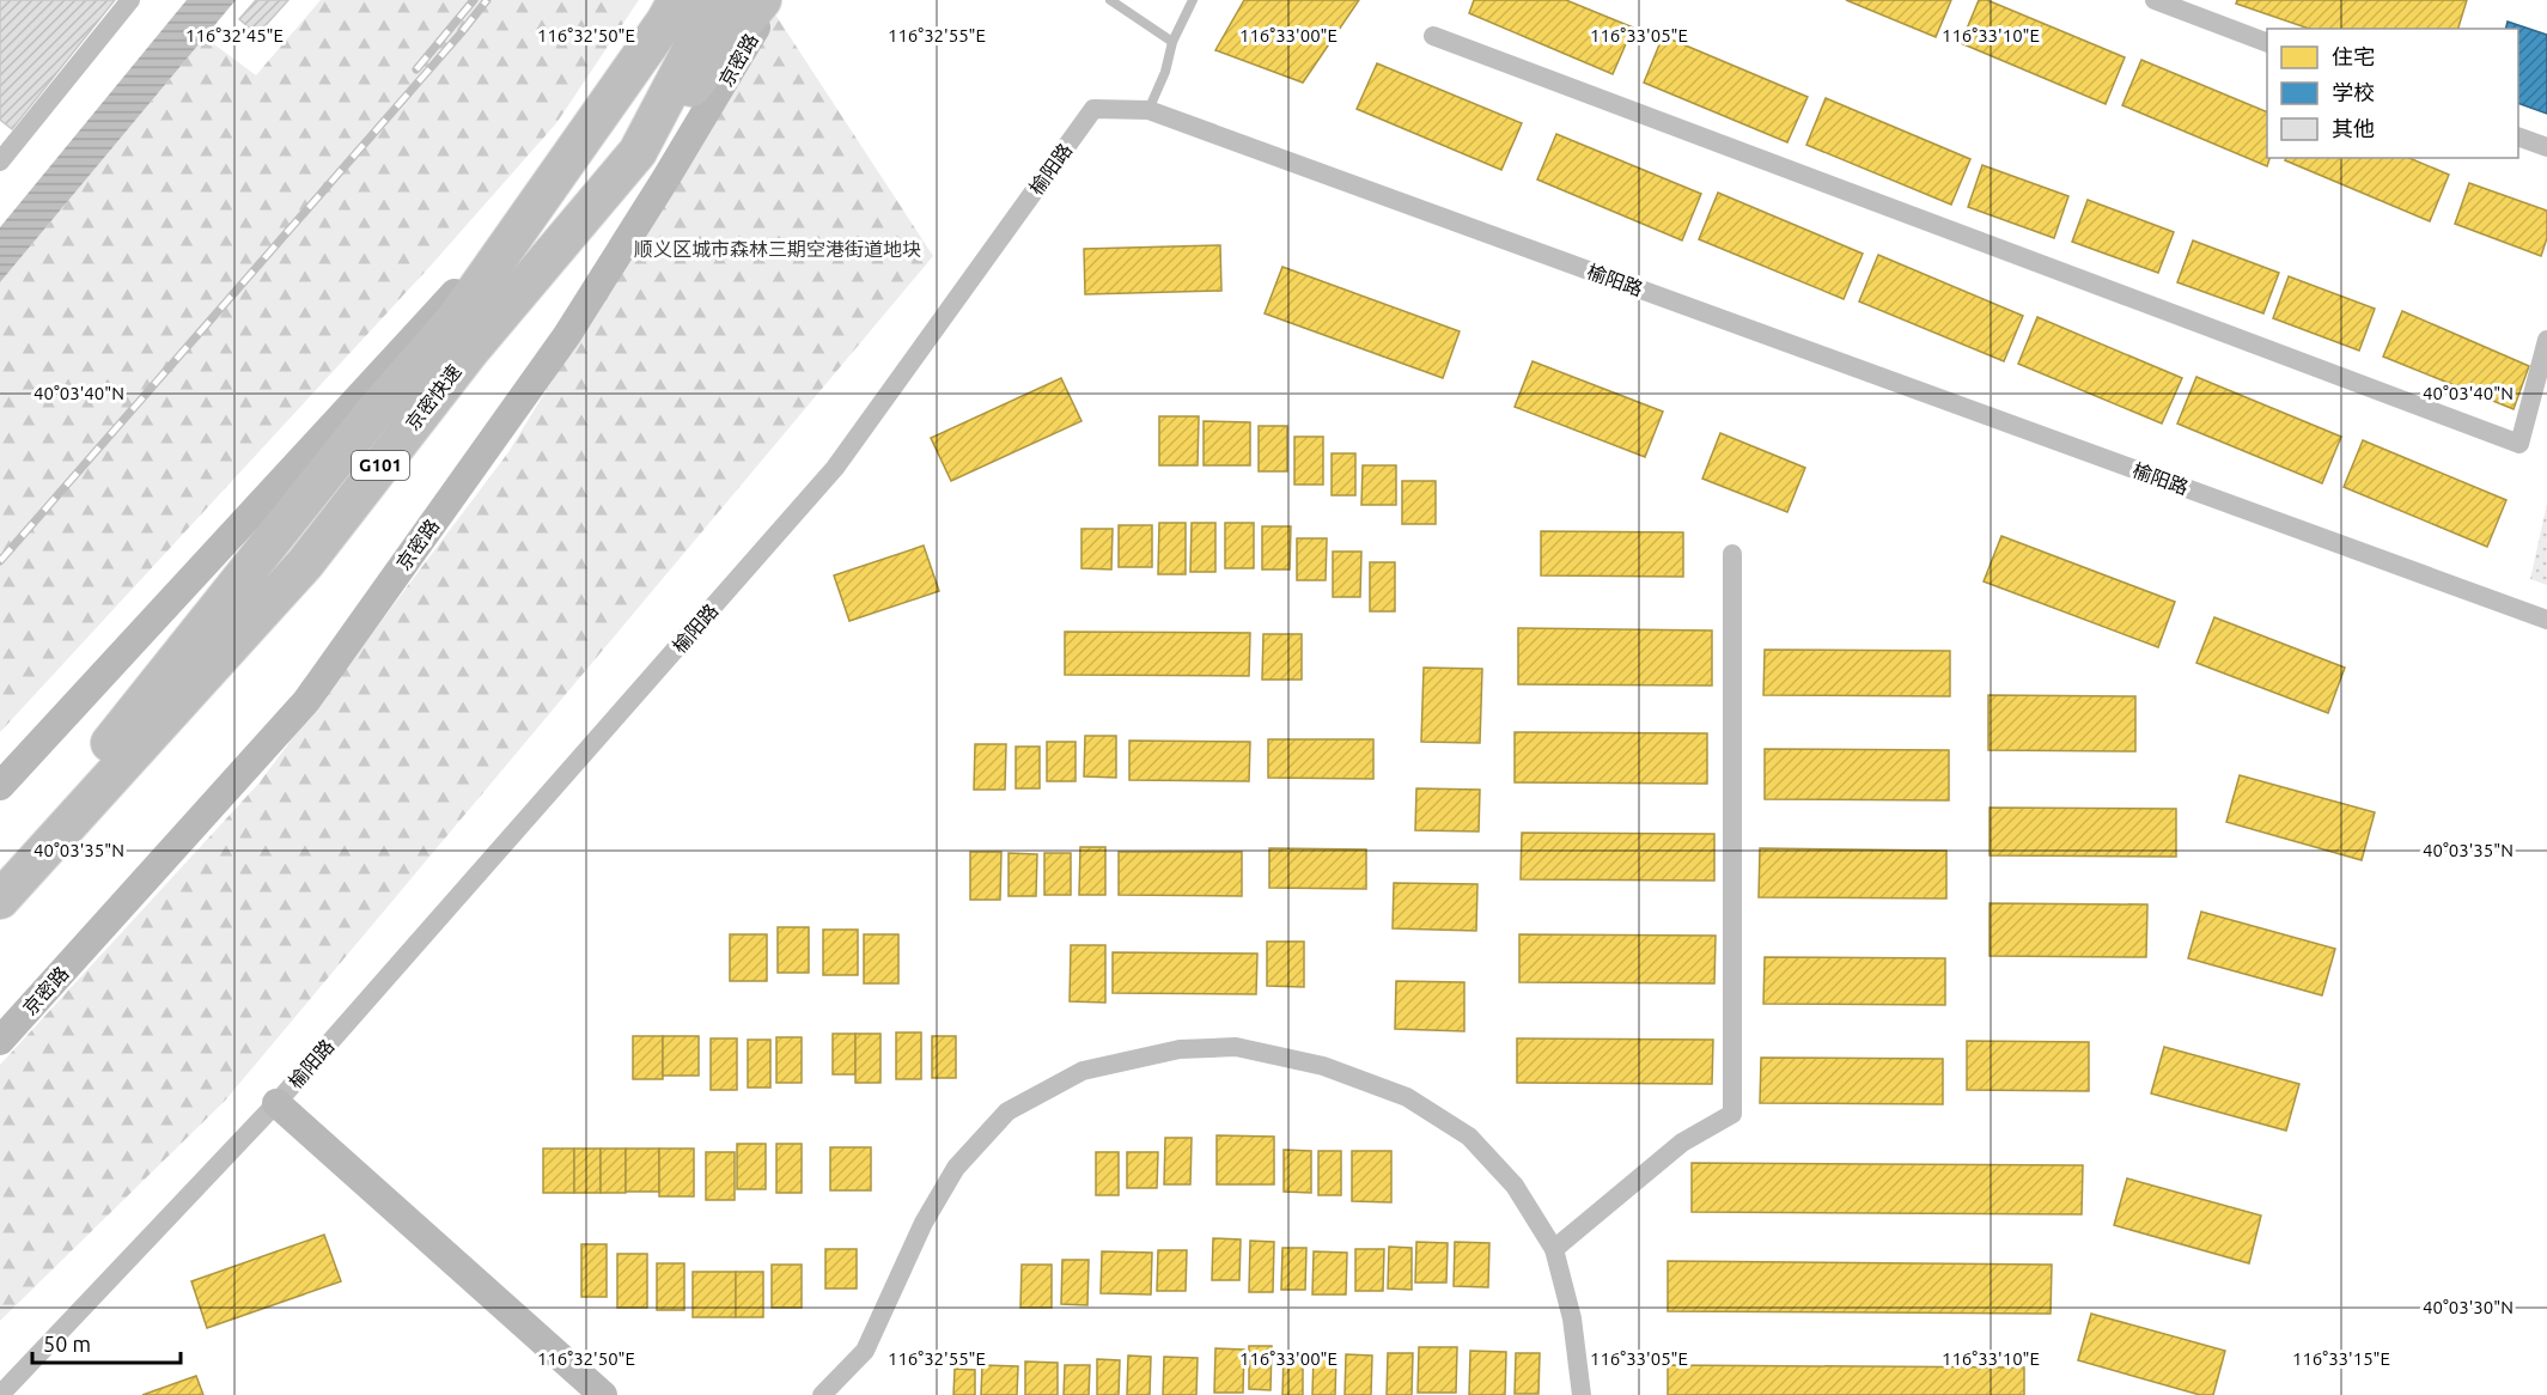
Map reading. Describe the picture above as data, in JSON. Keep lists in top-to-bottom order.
{
  "streets": {
    "highway": ["京密快速", "G101"],
    "main road": ["京密路"],
    "street": ["榆阳路"]
  },
  "parks": ["顺义区城市森林三期空港街道地块"],
  "legend": ["住宅", "学校", "其他"],
  "scale_bar": "50 m",
  "coordinates": [
    "116°32'45\"E",
    "116°32'50\"E",
    "116°32'55\"E",
    "116°33'00\"E",
    "116°33'05\"E",
    "116°33'10\"E",
    "40°03'40\"N",
    "40°03'35\"N",
    "40°03'30\"N",
    "116°33'15\"E"
  ]
}
